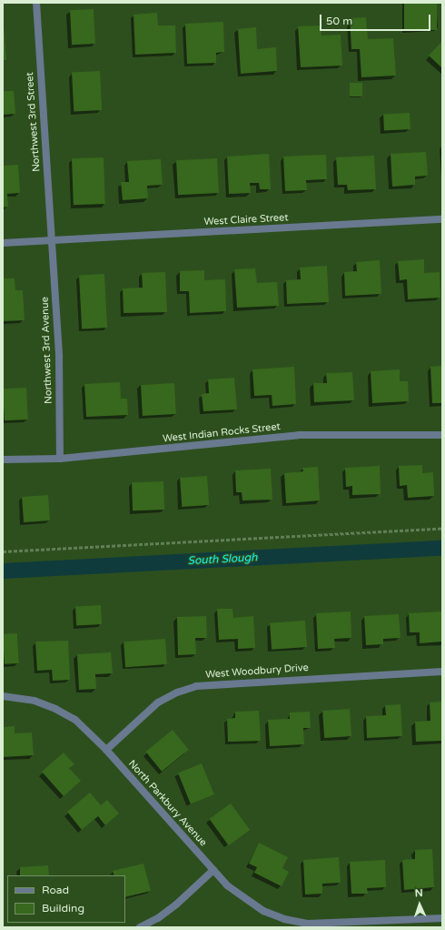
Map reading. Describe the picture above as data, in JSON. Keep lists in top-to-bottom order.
{
  "streets": {
    "street": [
      "Northwest 3rd Street",
      "West Claire Street",
      "Northwest 3rd Avenue",
      "West Indian Rocks Street",
      "West Woodbury Drive",
      "North Parkbury Avenue"
    ]
  },
  "crossings": [
    ["Northwest 3rd Street", "West Claire Street"],
    ["Northwest 3rd Street", "Northwest 3rd Avenue"],
    ["West Claire Street", "Northwest 3rd Avenue"],
    ["Northwest 3rd Avenue", "West Indian Rocks Street"],
    ["West Woodbury Drive", "North Parkbury Avenue"]
  ],
  "water": ["South Slough"],
  "legend": ["Road", "Building"],
  "scale_bar": "50 m",
  "north": "top"
}
